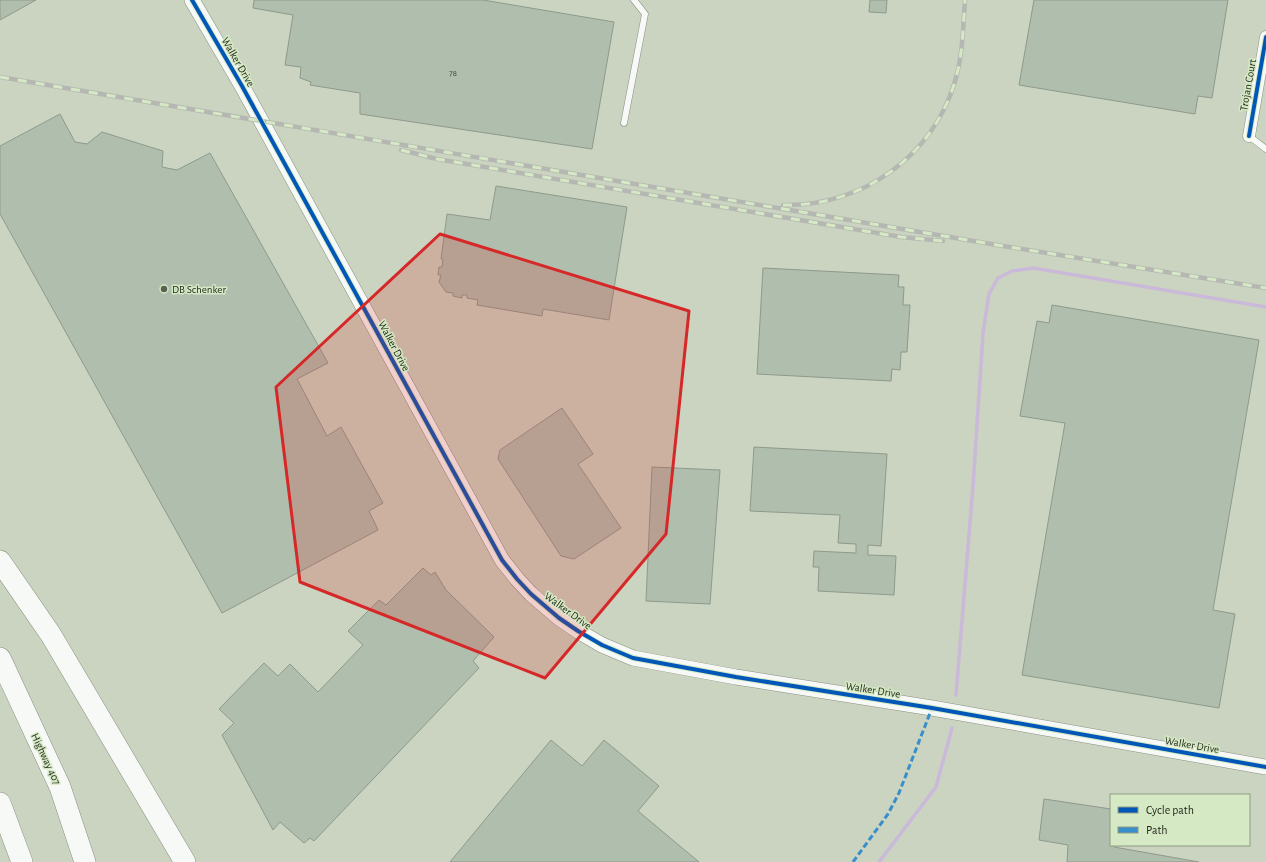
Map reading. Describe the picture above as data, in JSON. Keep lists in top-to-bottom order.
{
  "streets": {
    "highway": ["Highway 407"],
    "street": ["Walker Drive", "Trojan Court"]
  },
  "places": ["DB Schenker"],
  "house_numbers": ["78"],
  "legend": ["Cycle path", "Path"]
}
